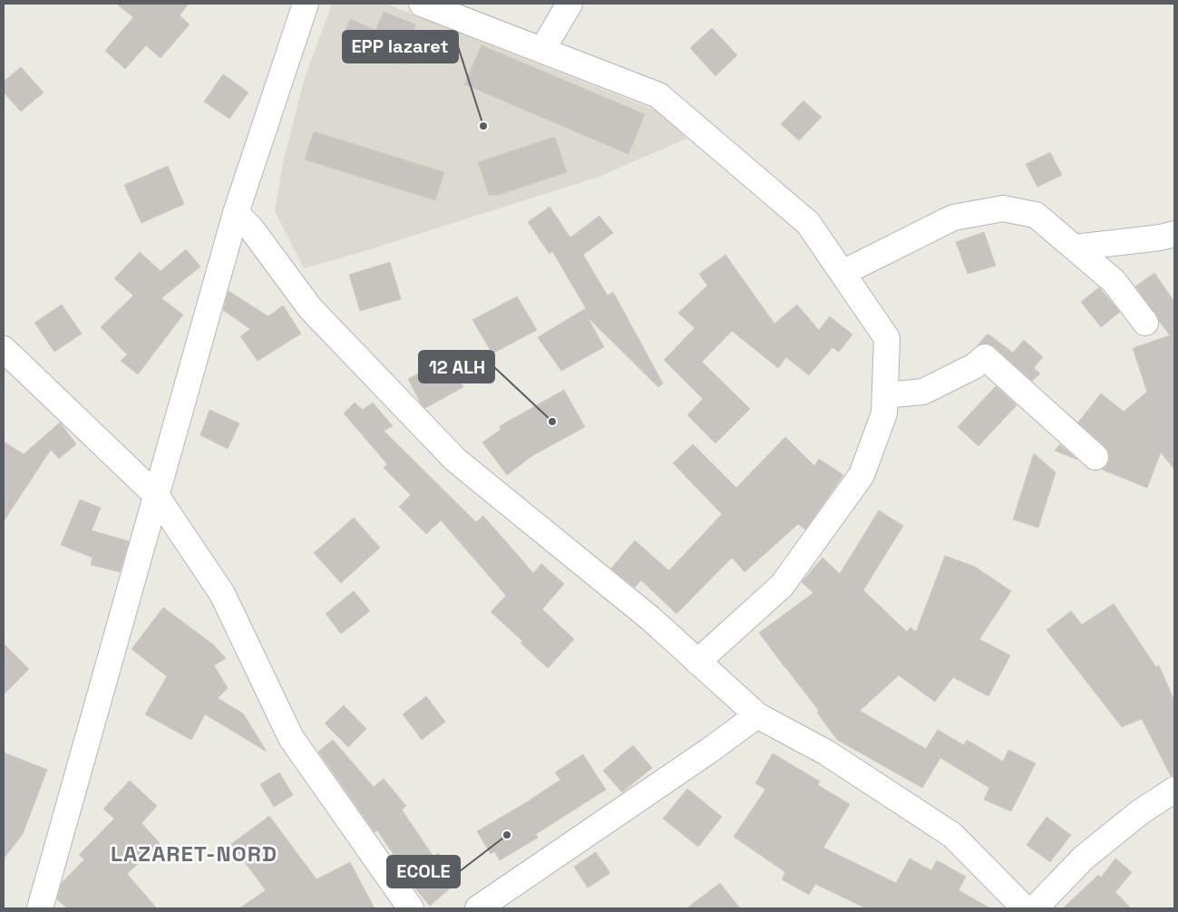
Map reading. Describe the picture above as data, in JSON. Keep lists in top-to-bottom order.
{
  "districts": ["LAZARET-NORD"],
  "places": ["EPP lazaret", "12 ALH", "ECOLE"]
}
